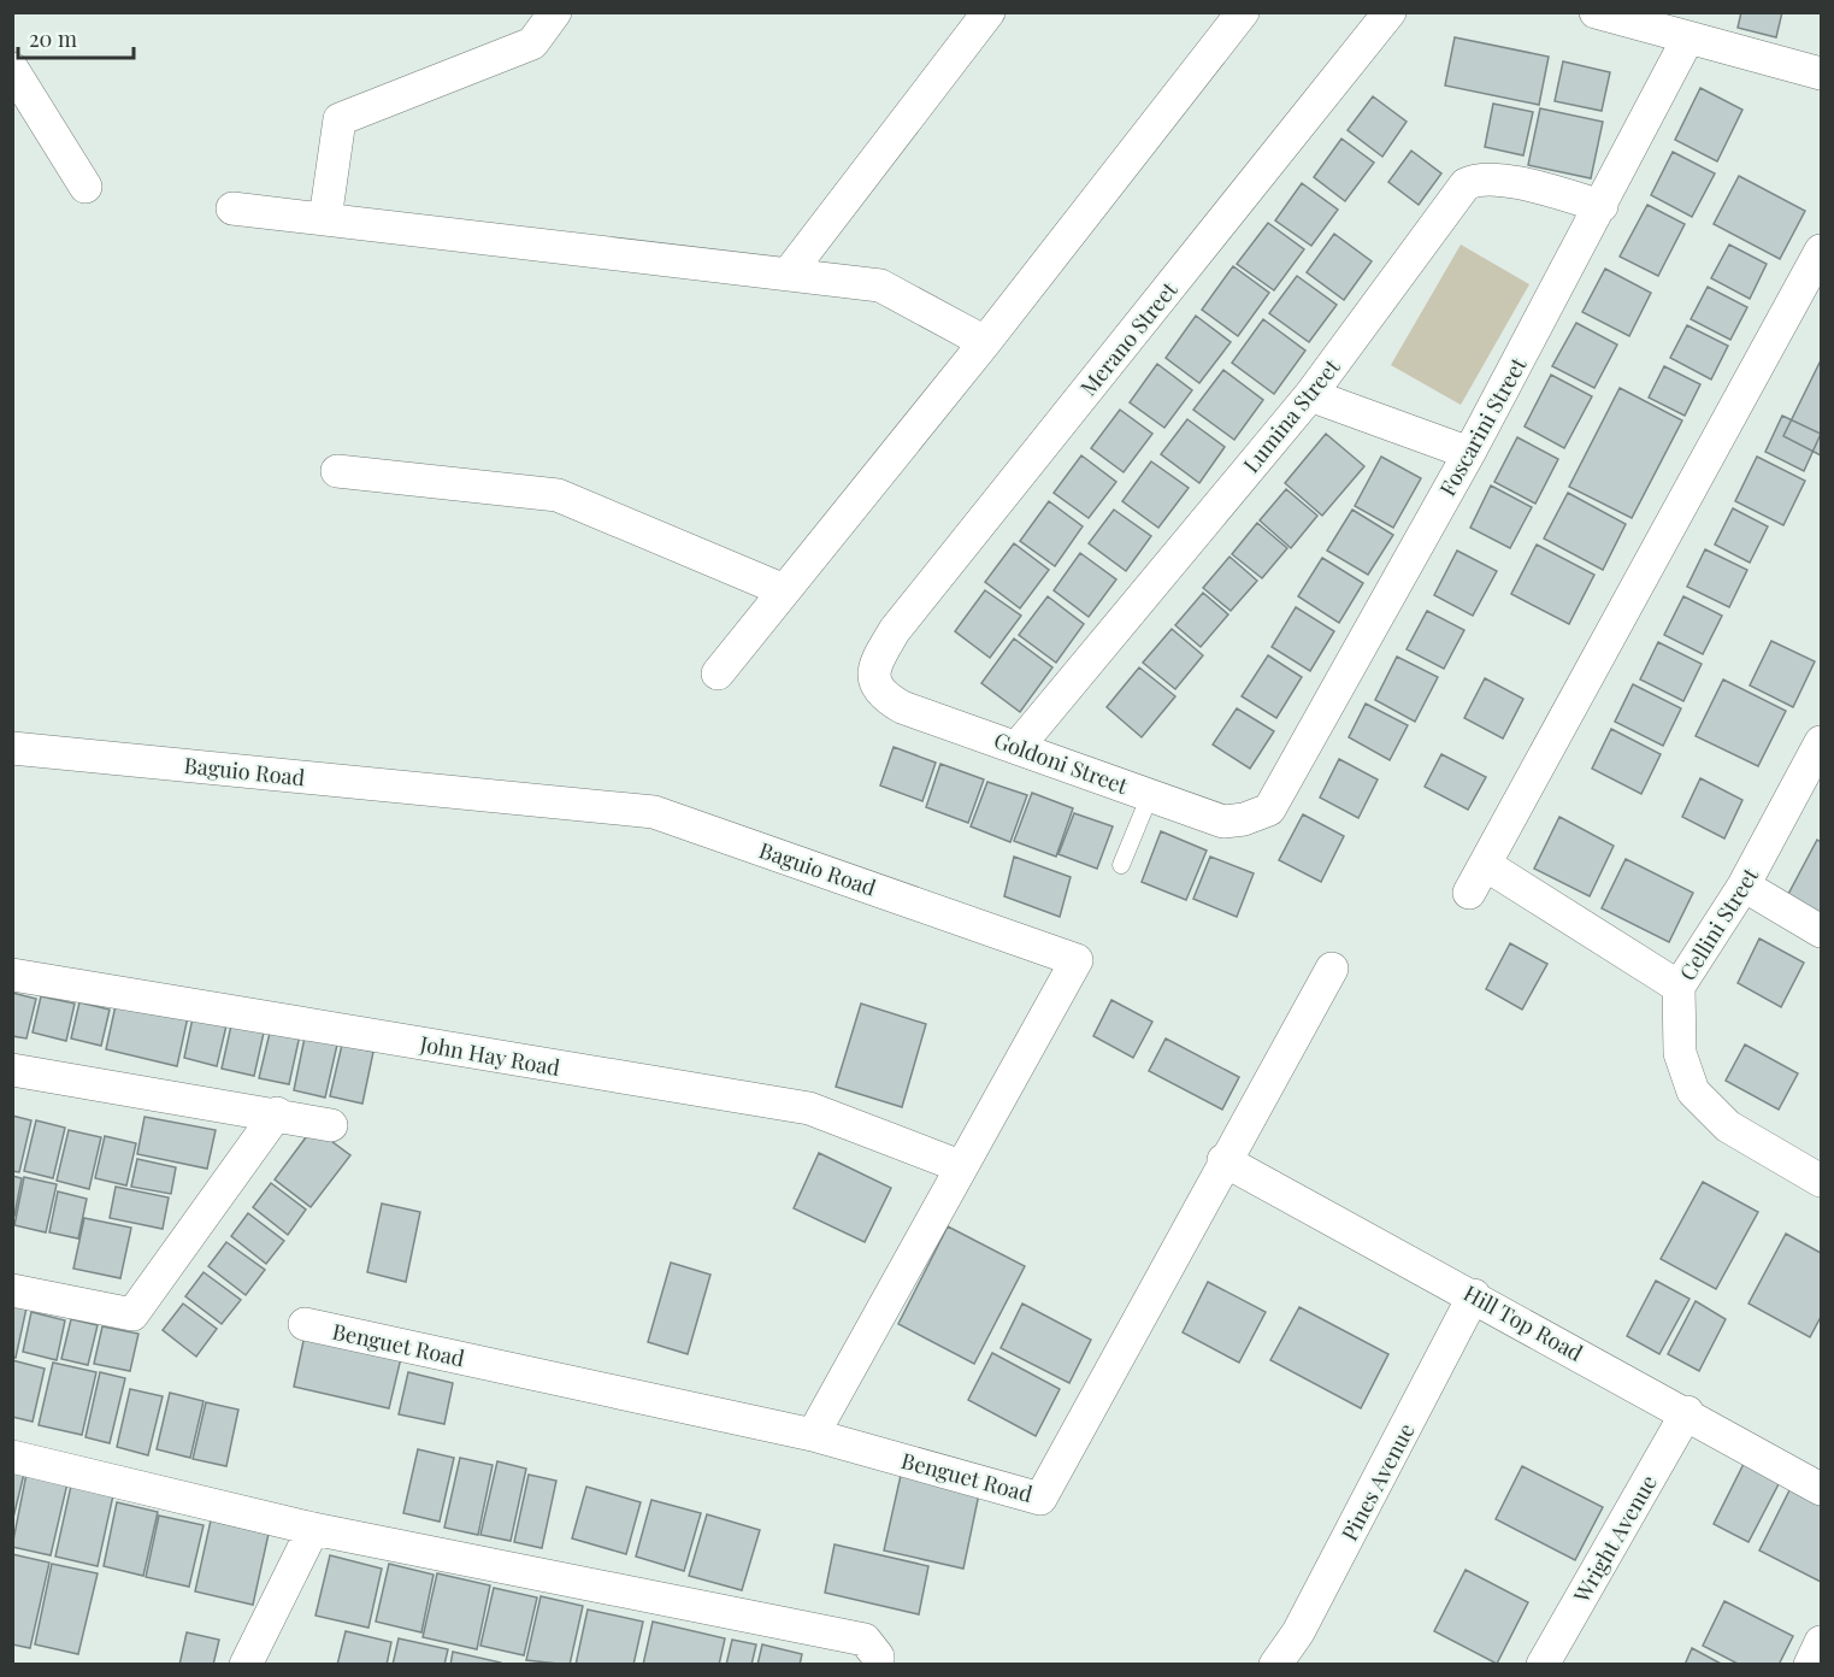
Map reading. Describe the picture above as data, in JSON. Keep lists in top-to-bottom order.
{
  "streets": {
    "street": [
      "Merano Street",
      "Lumina Street",
      "Foscarini Street",
      "Goldoni Street",
      "Baguio Road",
      "Cellini Street",
      "John Hay Road",
      "Hill Top Road",
      "Benguet Road",
      "Pines Avenue",
      "Wright Avenue"
    ]
  },
  "crossings": [
    ["Merano Street", "Goldoni Street"],
    ["Lumina Street", "Foscarini Street"],
    ["Lumina Street", "Goldoni Street"],
    ["Foscarini Street", "Goldoni Street"],
    ["Baguio Road", "John Hay Road"],
    ["Baguio Road", "Benguet Road"],
    ["Hill Top Road", "Benguet Road"],
    ["Hill Top Road", "Pines Avenue"],
    ["Hill Top Road", "Wright Avenue"]
  ],
  "scale_bar": "20 m"
}
